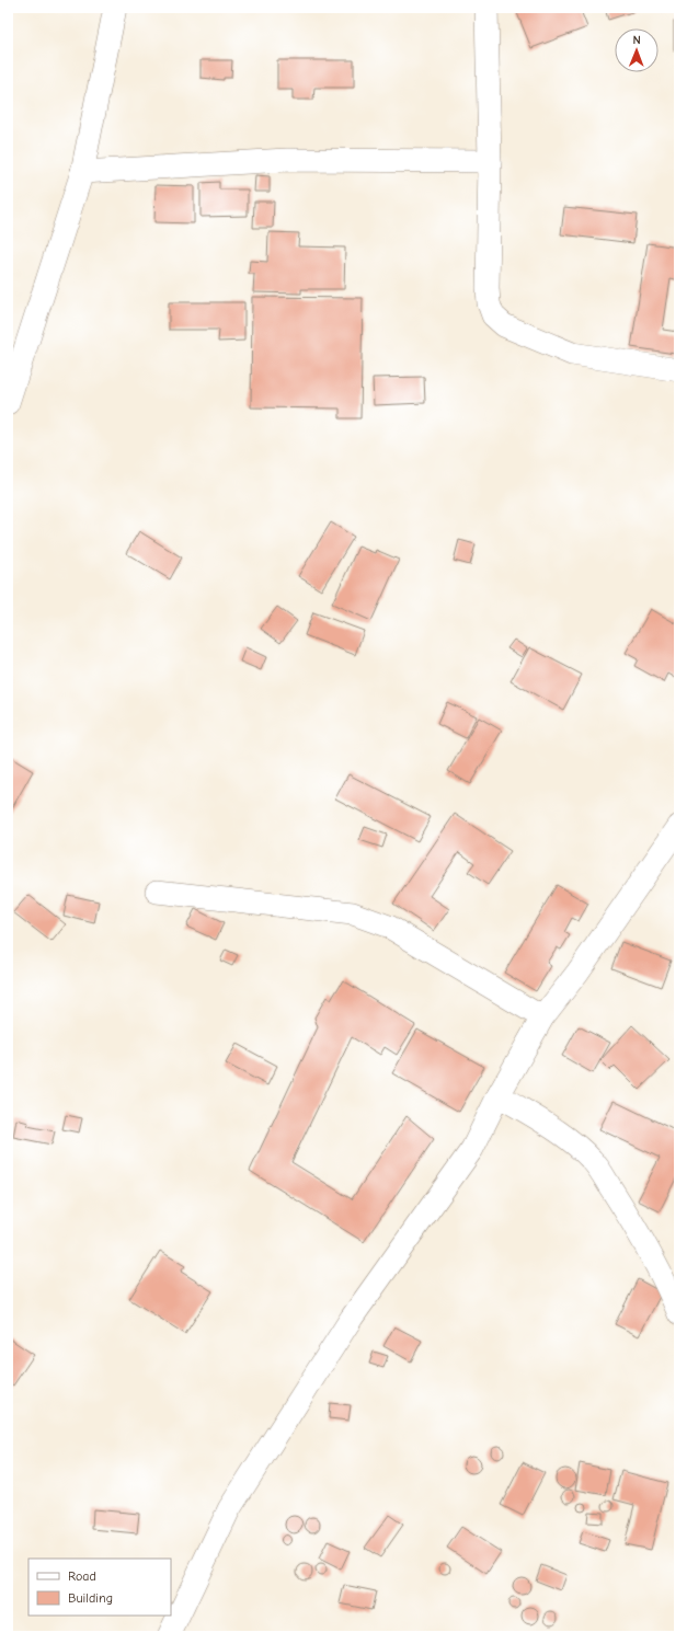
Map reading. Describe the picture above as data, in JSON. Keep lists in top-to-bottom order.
{
  "legend": ["Road", "Building"],
  "north": "top"
}
